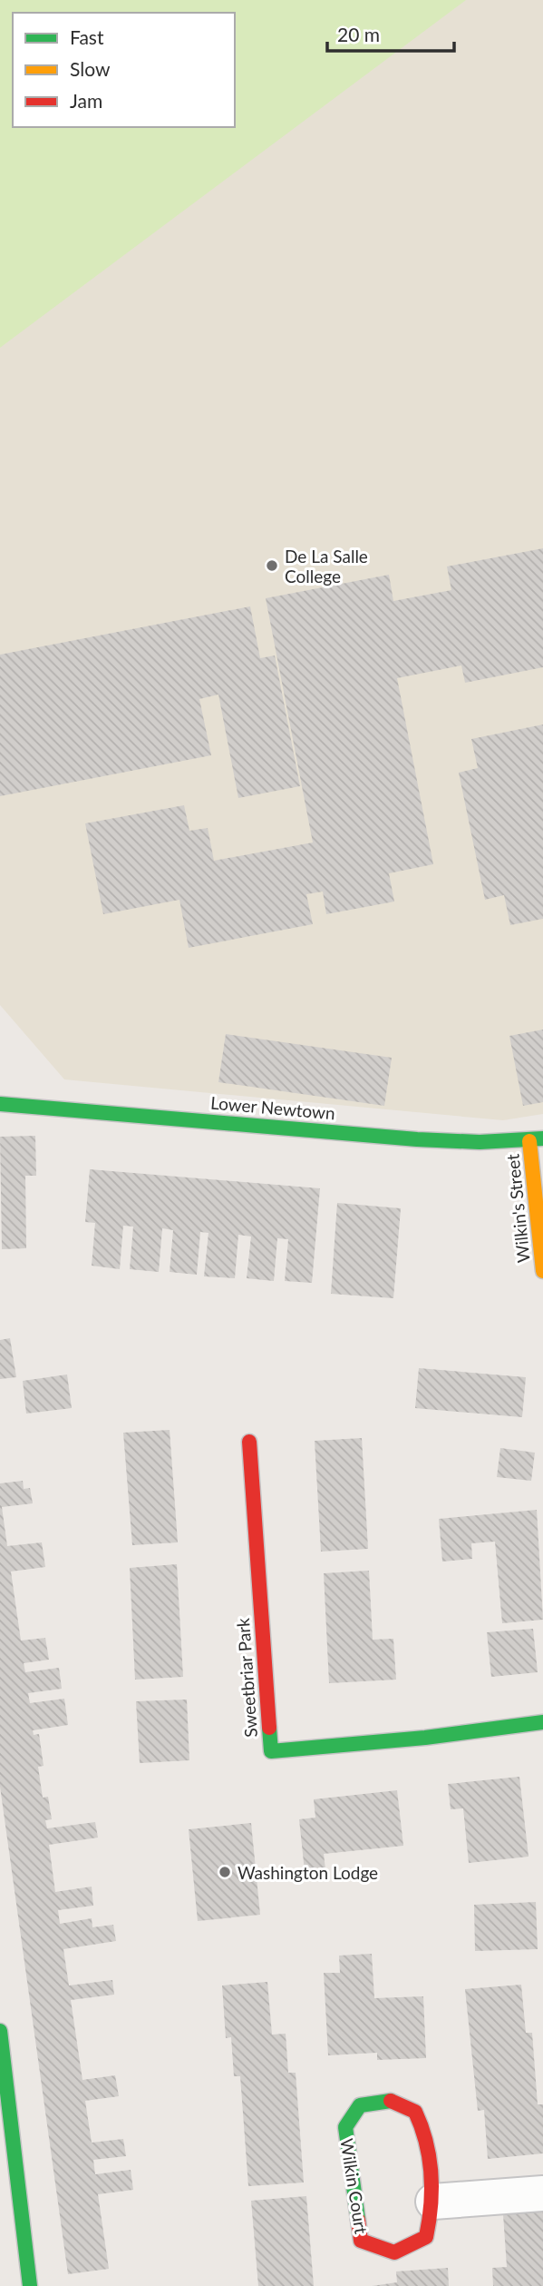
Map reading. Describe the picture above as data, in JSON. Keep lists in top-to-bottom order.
{
  "streets": {
    "street": [
      "Lower Newtown",
      "Wilkin's Street",
      "Sweetbriar Park",
      "Wilkin Court"
    ]
  },
  "crossings": [
    ["Lower Newtown", "Wilkin's Street"]
  ],
  "places": ["De La Salle College", "Washington Lodge"],
  "legend": ["Fast", "Slow", "Jam"],
  "scale_bar": "20 m"
}
